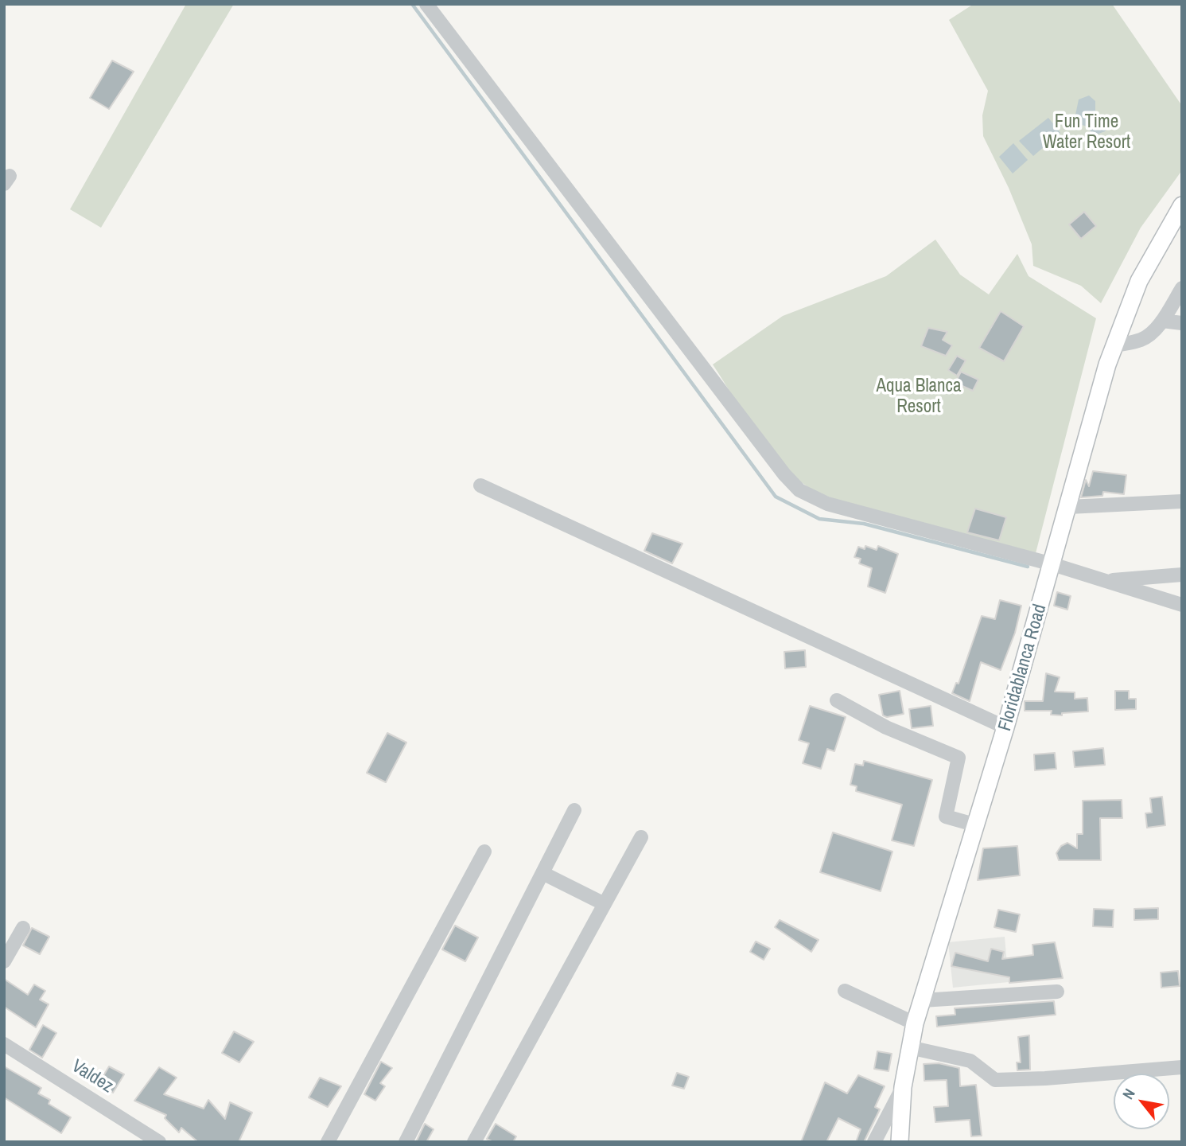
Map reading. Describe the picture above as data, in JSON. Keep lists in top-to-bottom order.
{
  "streets": {
    "main road": ["Floridablanca Road"],
    "street": ["Valdez"]
  },
  "parks": ["Fun Time Water Resort", "Aqua Blanca Resort"],
  "north": "top left"
}
